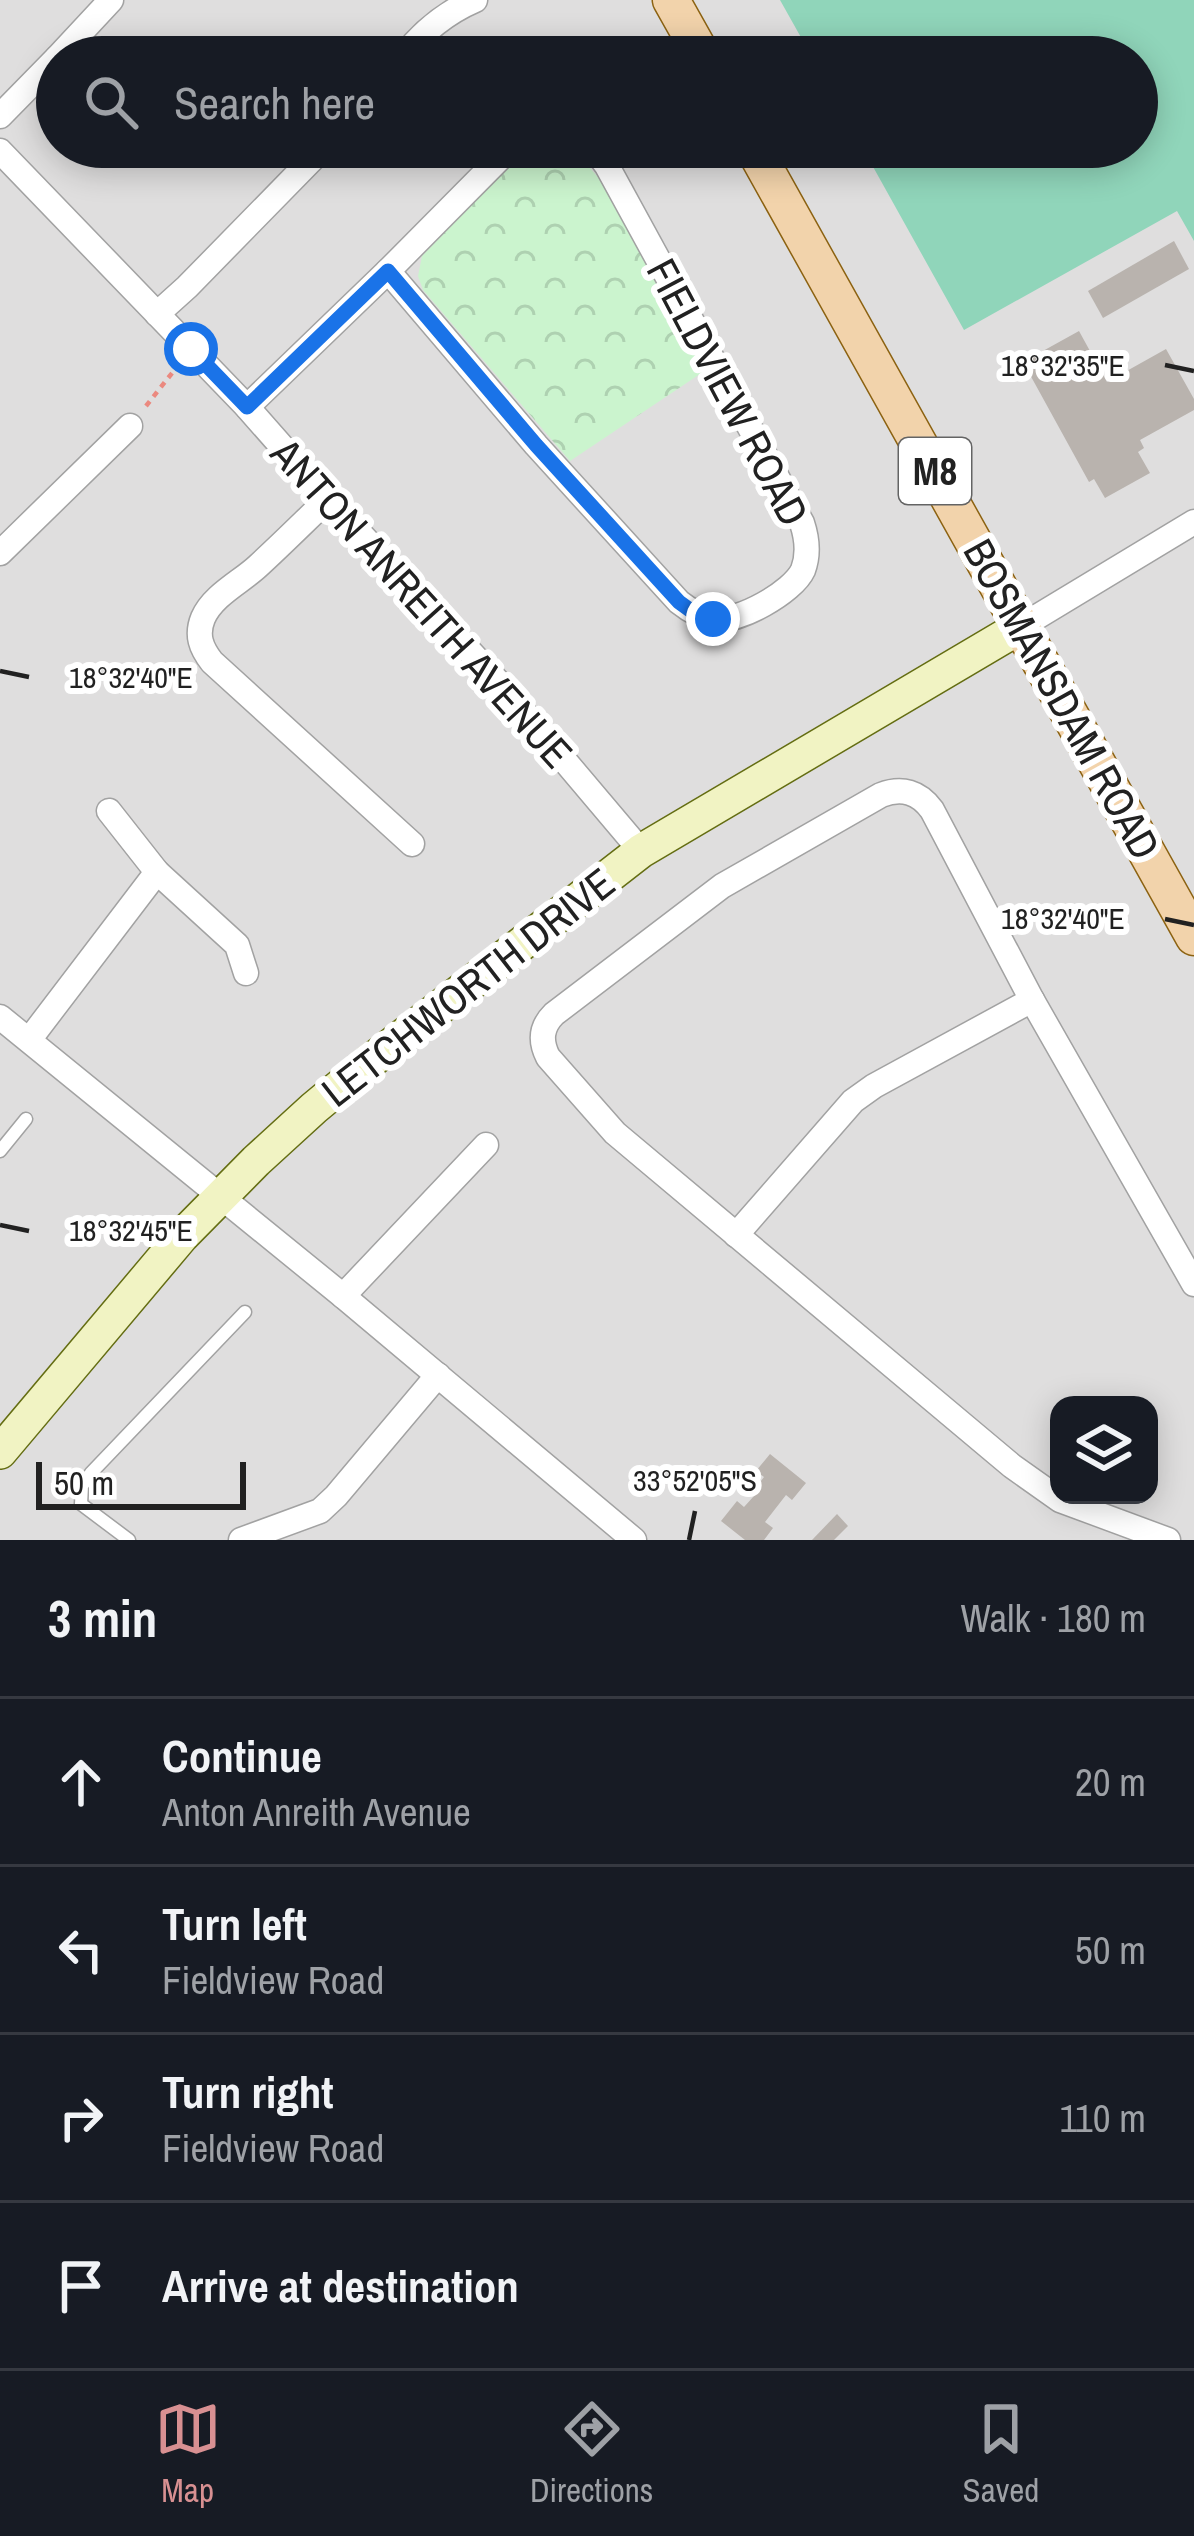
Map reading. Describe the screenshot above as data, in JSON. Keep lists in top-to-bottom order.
{
  "streets": {
    "main road": ["M8", "BOSMANSDAM ROAD"],
    "street": ["FIELDVIEW ROAD", "ANTON ANREITH AVENUE", "LETCHWORTH DRIVE"]
  },
  "crossings": [
    ["ANTON ANREITH AVENUE", "LETCHWORTH DRIVE"],
    ["BOSMANSDAM ROAD", "LETCHWORTH DRIVE"]
  ],
  "scale_bar": "50 m",
  "page": {
    "search": "Search here",
    "scale": "50 m",
    "heading": ["3 min", "Walk · 180 m"],
    "list": [
      ["Continue", "Anton Anreith Avenue", "20 m"],
      ["Turn left", "Fieldview Road", "50 m"],
      ["Turn right", "Fieldview Road", "110 m"],
      "Arrive at destination"
    ],
    "nav": ["Map", "Directions", "Saved"]
  },
  "coordinates": [
    "18°32'35\"E",
    "18°32'40\"E",
    "18°32'45\"E",
    "33°52'05\"S"
  ]
}
